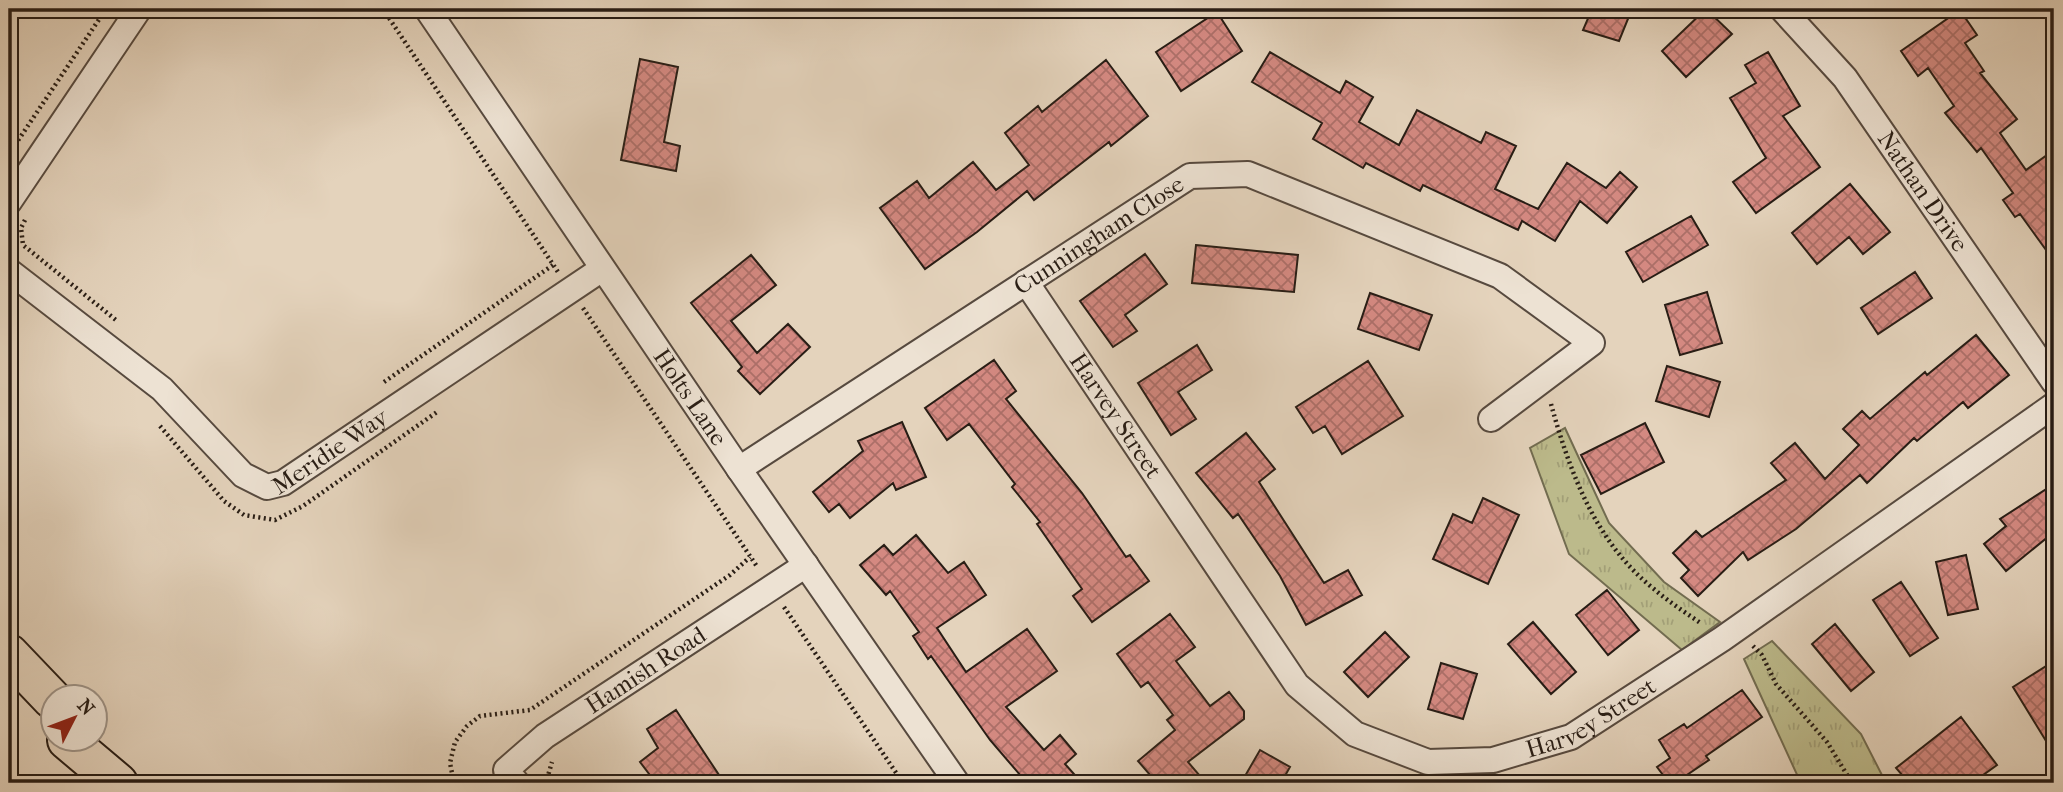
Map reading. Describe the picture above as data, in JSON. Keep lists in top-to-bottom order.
{
  "streets": {
    "street": [
      "Nathan Drive",
      "Cunningham Close",
      "Holts Lane",
      "Harvey Street",
      "Meridie Way",
      "Hamish Road"
    ]
  },
  "crossings": [
    ["Cunningham Close", "Holts Lane"],
    ["Cunningham Close", "Harvey Street"],
    ["Holts Lane", "Meridie Way"],
    ["Holts Lane", "Hamish Road"]
  ],
  "north": "top right"
}
